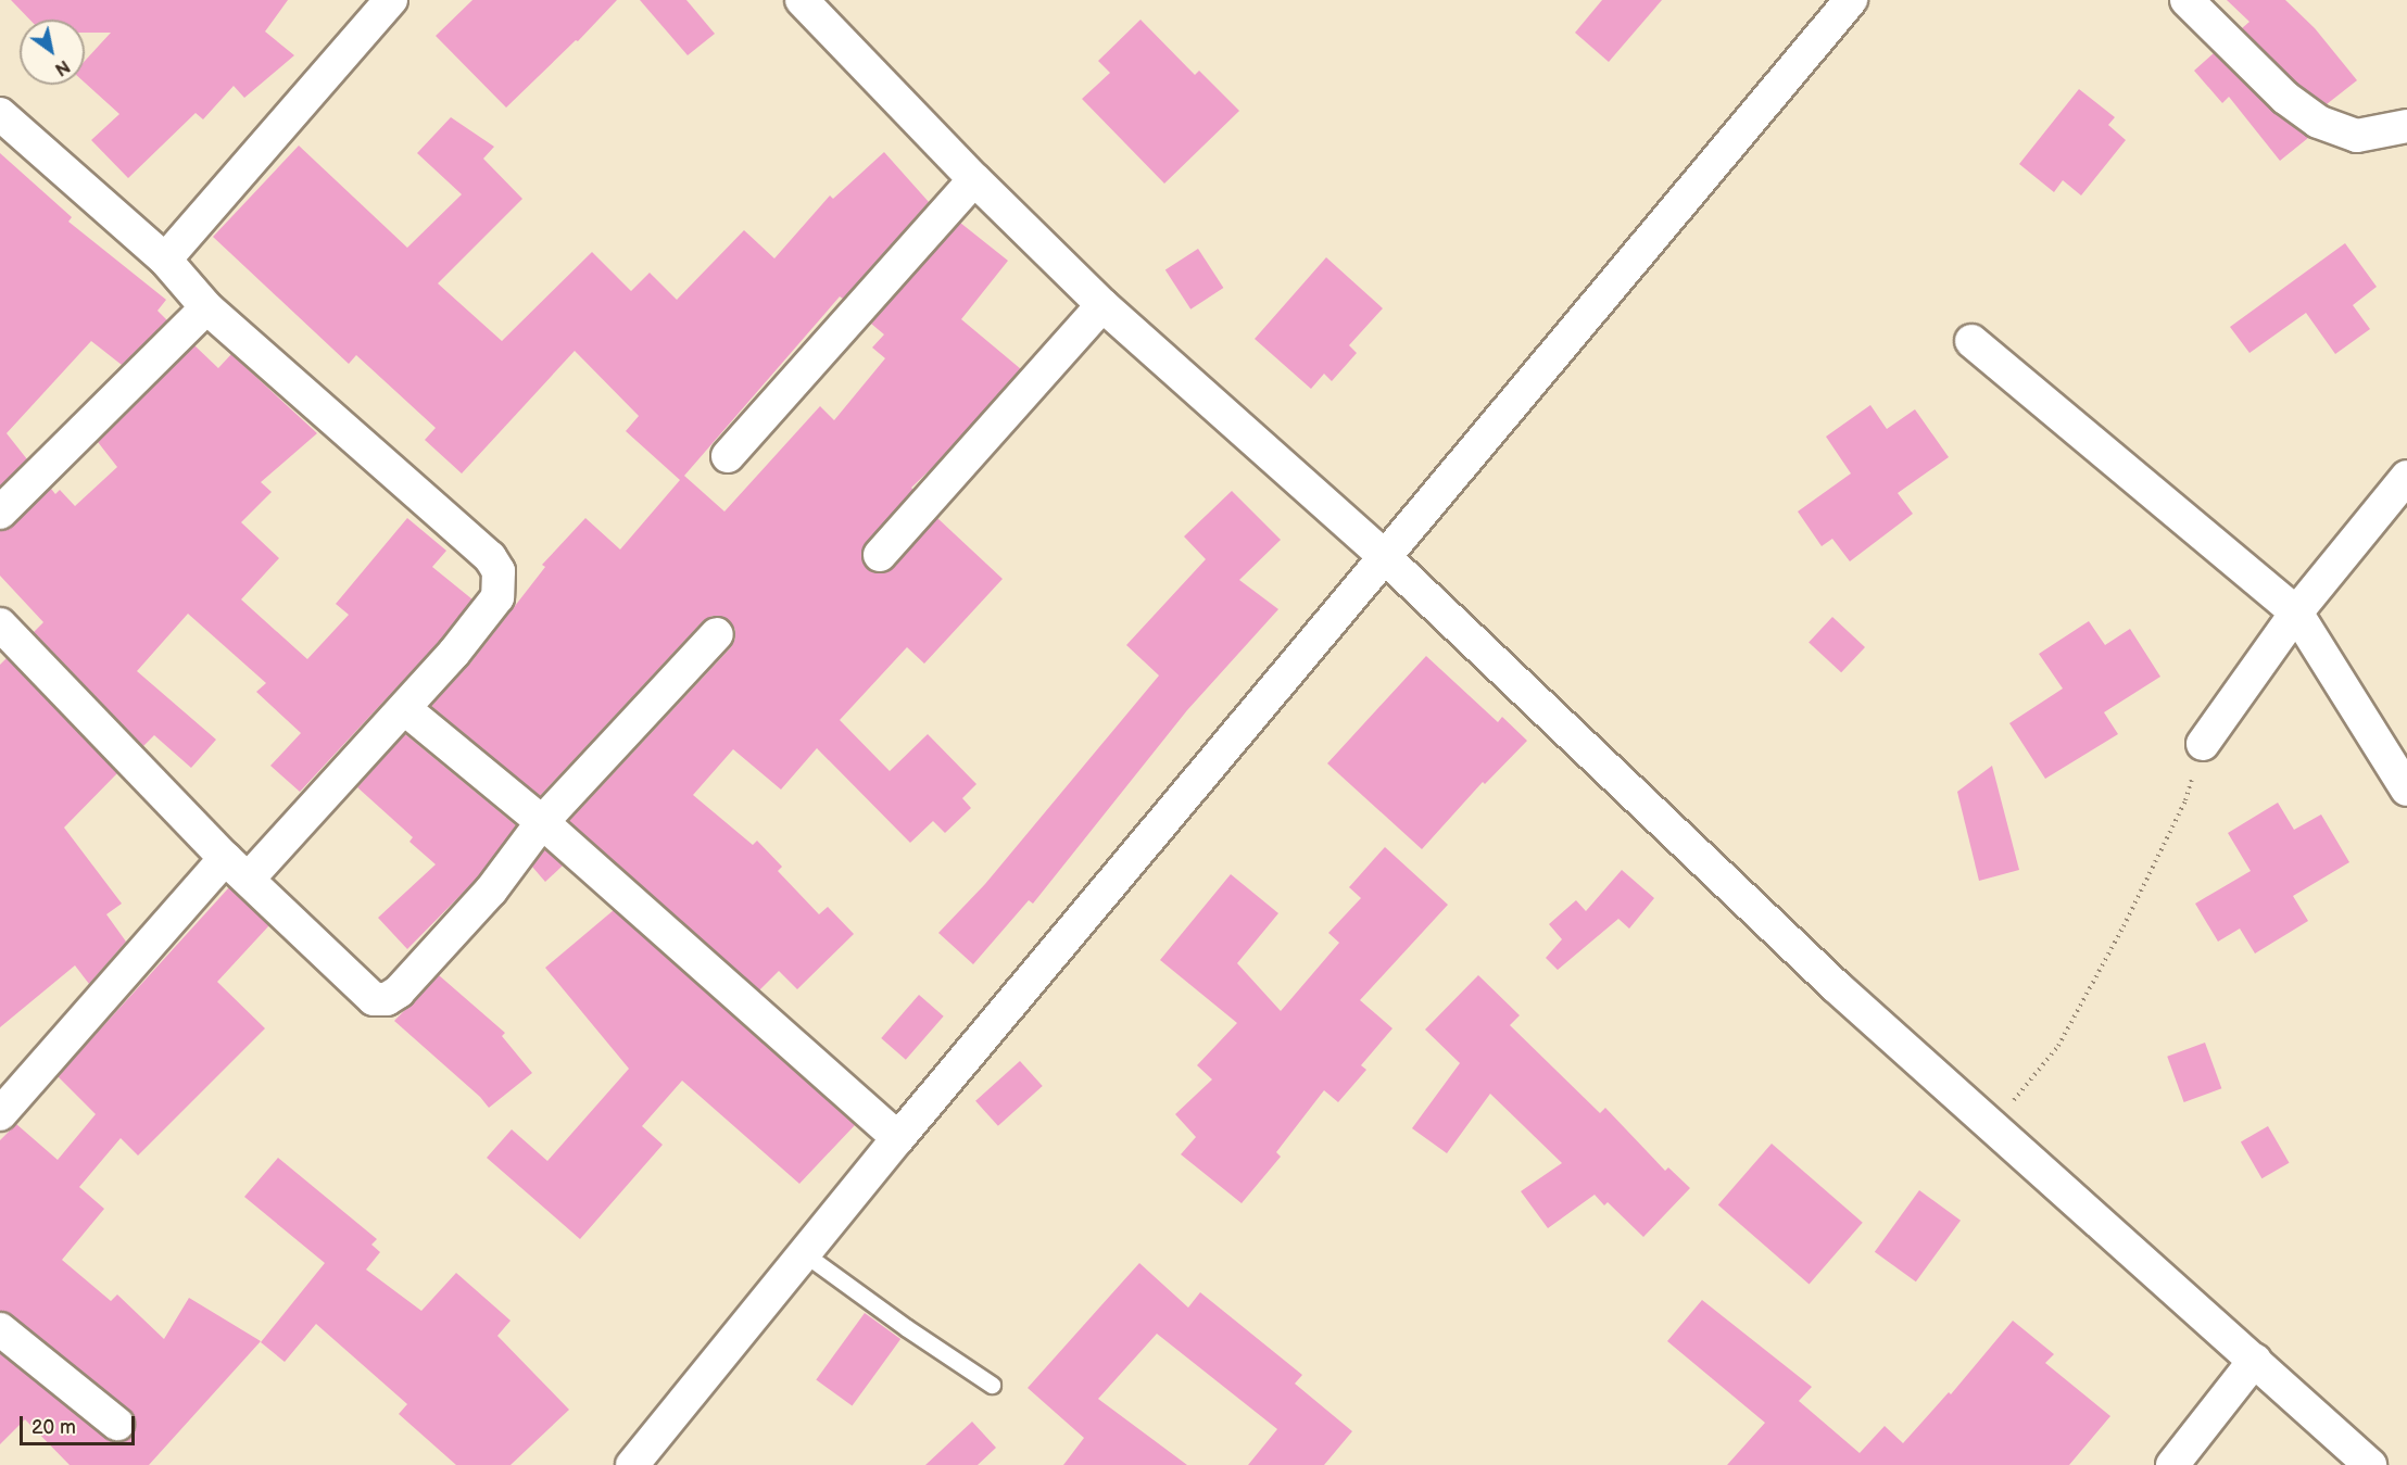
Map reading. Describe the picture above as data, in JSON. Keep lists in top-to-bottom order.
{
  "scale_bar": "20 m",
  "north": "bottom right"
}
